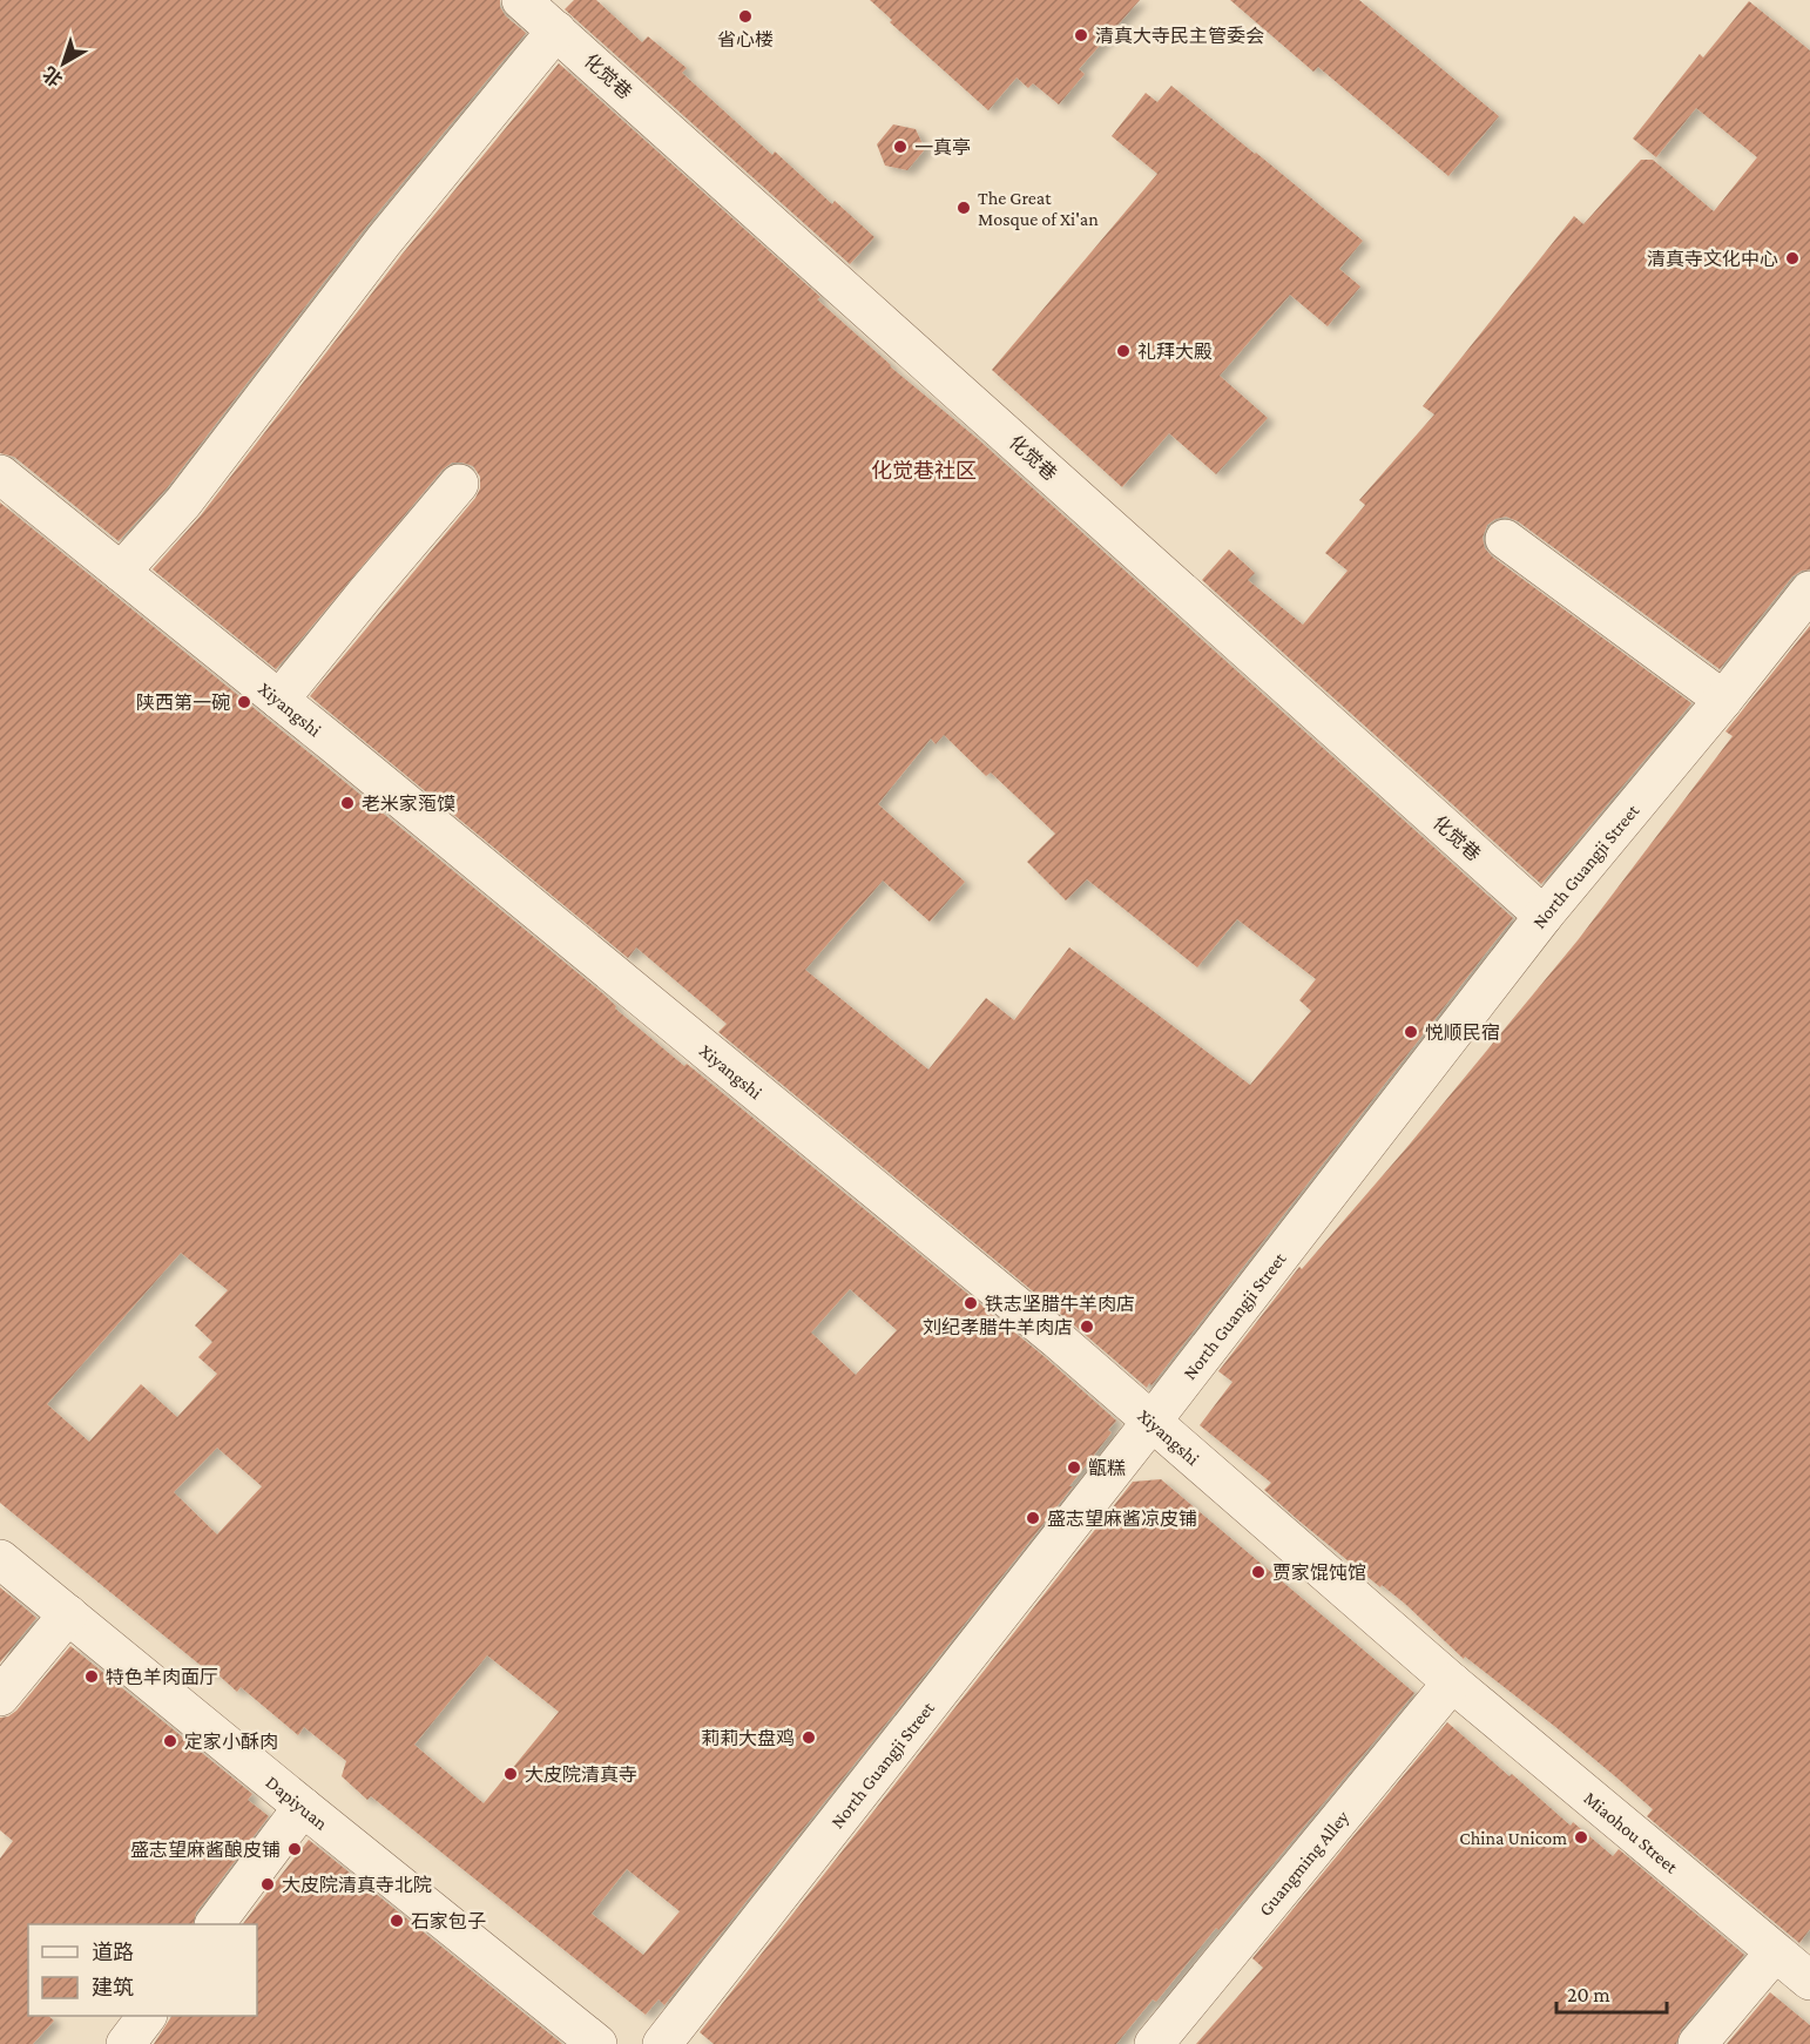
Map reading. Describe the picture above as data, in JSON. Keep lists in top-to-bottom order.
{
  "streets": {
    "street": [
      "化觉巷",
      "Xiyangshi",
      "North Guangji Street",
      "Dapiyuan",
      "Miaohou Street",
      "Guangming Alley"
    ]
  },
  "crossings": [
    ["化觉巷", "North Guangji Street"],
    ["Xiyangshi", "North Guangji Street"],
    ["Xiyangshi", "Miaohou Street"],
    ["Xiyangshi", "Guangming Alley"],
    ["Miaohou Street", "Guangming Alley"]
  ],
  "districts": ["化觉巷社区"],
  "places": [
    "省心楼",
    "清真大寺民主管委会",
    "一真亭",
    "The Great Mosque of Xi'an",
    "清真寺文化中心",
    "礼拜大殿",
    "陕西第一碗",
    "老米家萢馍",
    "悦顺民宿",
    "铁志坚腊牛羊肉店",
    "刘纪孝腊牛羊肉店",
    "甑糕",
    "盛志望麻酱凉皮铺",
    "贾家馄饨馆",
    "特色羊肉面厅",
    "莉莉大盘鸡",
    "定家小酥肉",
    "大皮院清真寺",
    "China Unicom",
    "盛志望麻酱酿皮铺",
    "大皮院清真寺北院",
    "石家包子"
  ],
  "legend": ["道路", "建筑"],
  "scale_bar": "20 m",
  "north": "bottom left"
}
